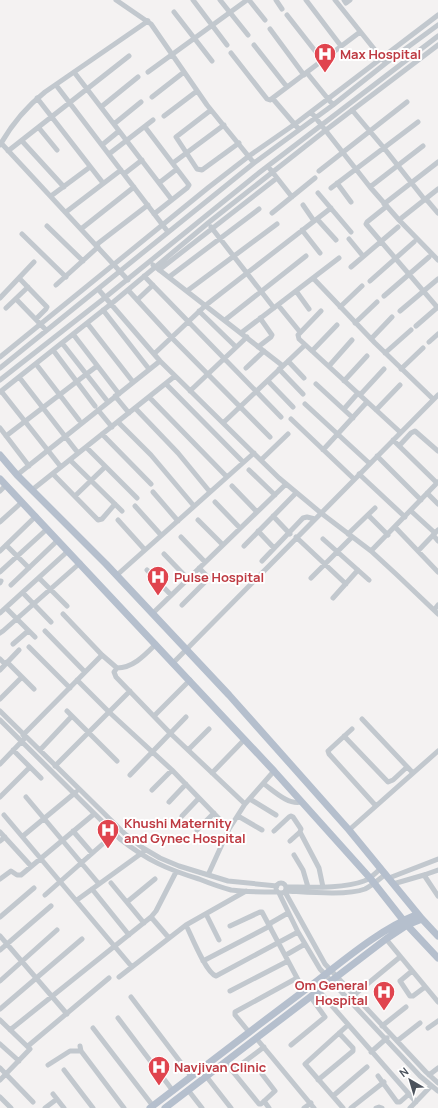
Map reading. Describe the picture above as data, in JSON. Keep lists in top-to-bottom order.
{
  "places": {
    "hospital": [
      "Max Hospital",
      "Pulse Hospital",
      "Khushi Maternity and Gynec Hospital",
      "Om General Hospital",
      "Navjivan Clinic"
    ]
  },
  "north": "top left"
}
